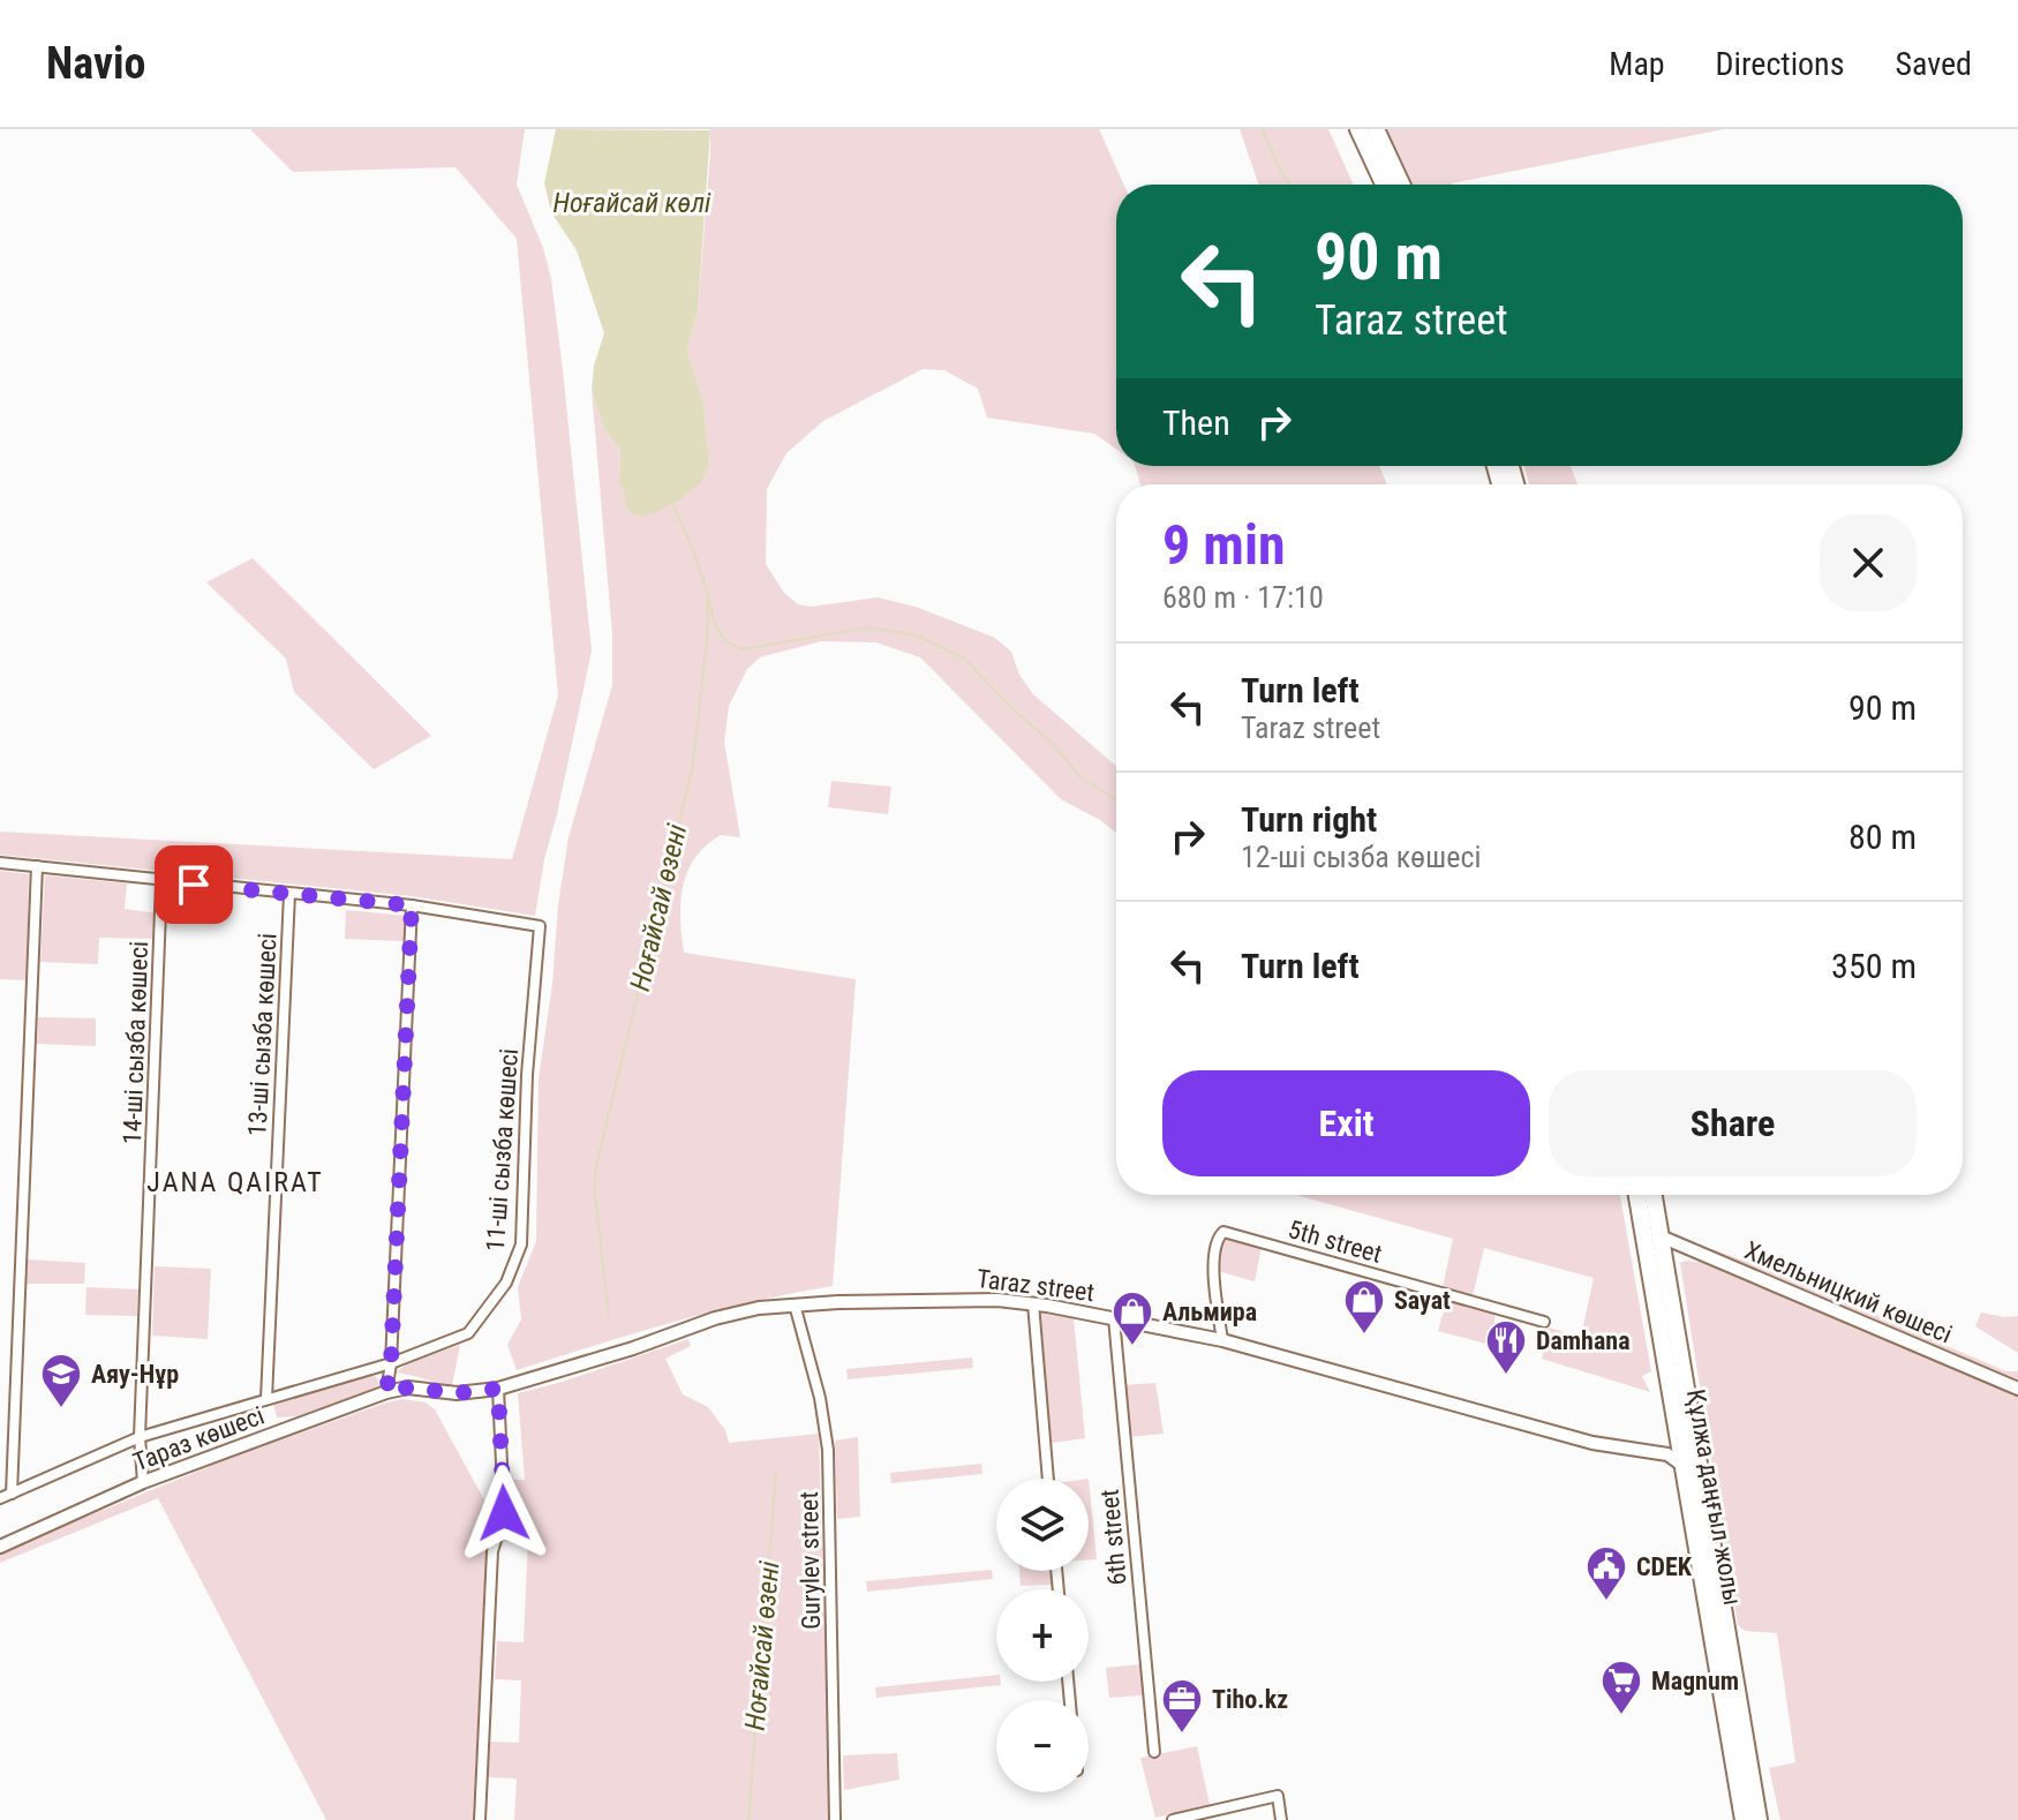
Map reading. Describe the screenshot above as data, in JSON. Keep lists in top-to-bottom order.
{
  "streets": {
    "main road": ["Құлжа даңғыл жолы"],
    "street": [
      "13-ші сызба көшесі",
      "14-ші сызба көшесі",
      "11-ші сызба көшесі",
      "5th street",
      "Taraz street",
      "Хмельницкий көшесі",
      "Тараз көшесі",
      "6th street",
      "Gurylev street"
    ]
  },
  "crossings": [
    ["13-ші сызба көшесі", "11-ші сызба көшесі"],
    ["14-ші сызба көшесі", "11-ші сызба көшесі"],
    ["14-ші сызба көшесі", "Тараз көшесі"],
    ["5th street", "Taraz street"],
    ["Taraz street", "Тараз көшесі"],
    ["Taraz street", "Құлжа даңғыл жолы"],
    ["Taraz street", "6th street"],
    ["Taraz street", "Gurylev street"],
    ["Хмельницкий көшесі", "Құлжа даңғыл жолы"]
  ],
  "districts": ["JANA QAIRAT"],
  "water": ["Ноғайсай көлі", "Ноғайсай өзені"],
  "places": {
    "shop": ["Sayat", "Альмира"],
    "restaurant": ["Damhana"],
    "school or university": ["Аяу-Нұр"],
    "public building": ["CDEK"],
    "supermarket": ["Magnum"],
    "office": ["Tiho.kz"]
  },
  "page": {
    "header": "Navio",
    "nav": ["Map", "Directions", "Saved"],
    "turn": ["90 m", "Taraz street"],
    "then": "Then",
    "heading": ["9 min", "680 m · 17:10"],
    "list": [
      {
        "name": "Turn left",
        "note": "Taraz street",
        "value": "90 m"
      },
      {
        "name": "Turn right",
        "note": "12-ші сызба көшесі",
        "value": "80 m"
      },
      {
        "name": "Turn left",
        "value": "350 m"
      }
    ],
    "buttons": ["Exit", "Share"],
    "map_buttons": ["+", "−"]
  }
}
